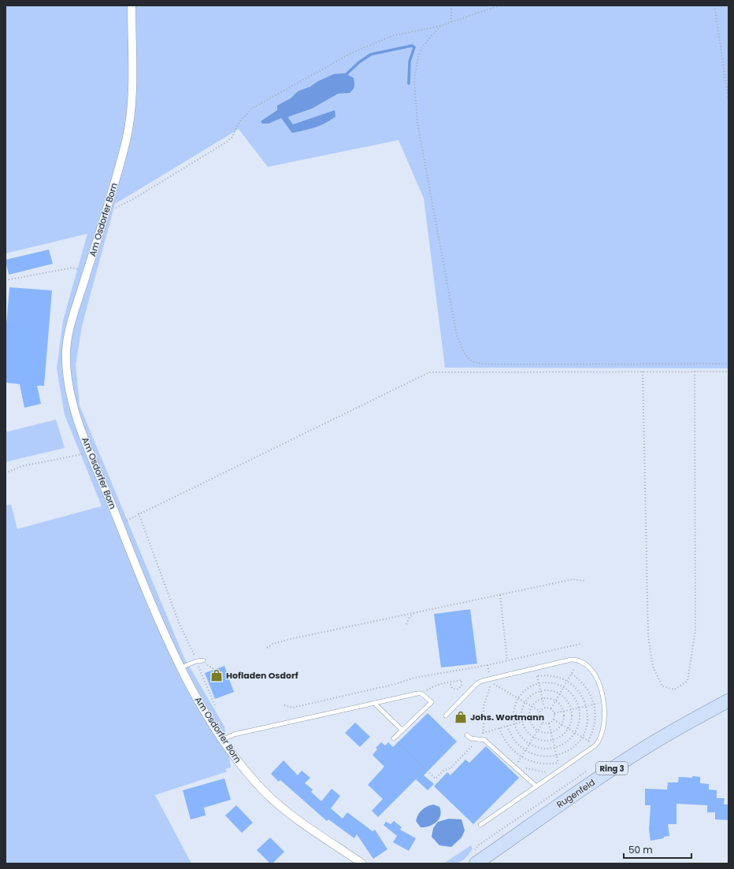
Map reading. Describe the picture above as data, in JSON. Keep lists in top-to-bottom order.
{
  "streets": {
    "main road": ["Ring 3", "Rugenfeld"],
    "street": ["Am Osdorfer Born"]
  },
  "places": {
    "shop": ["Hofladen Osdorf", "Johs. Wortmann"]
  },
  "scale_bar": "50 m"
}
